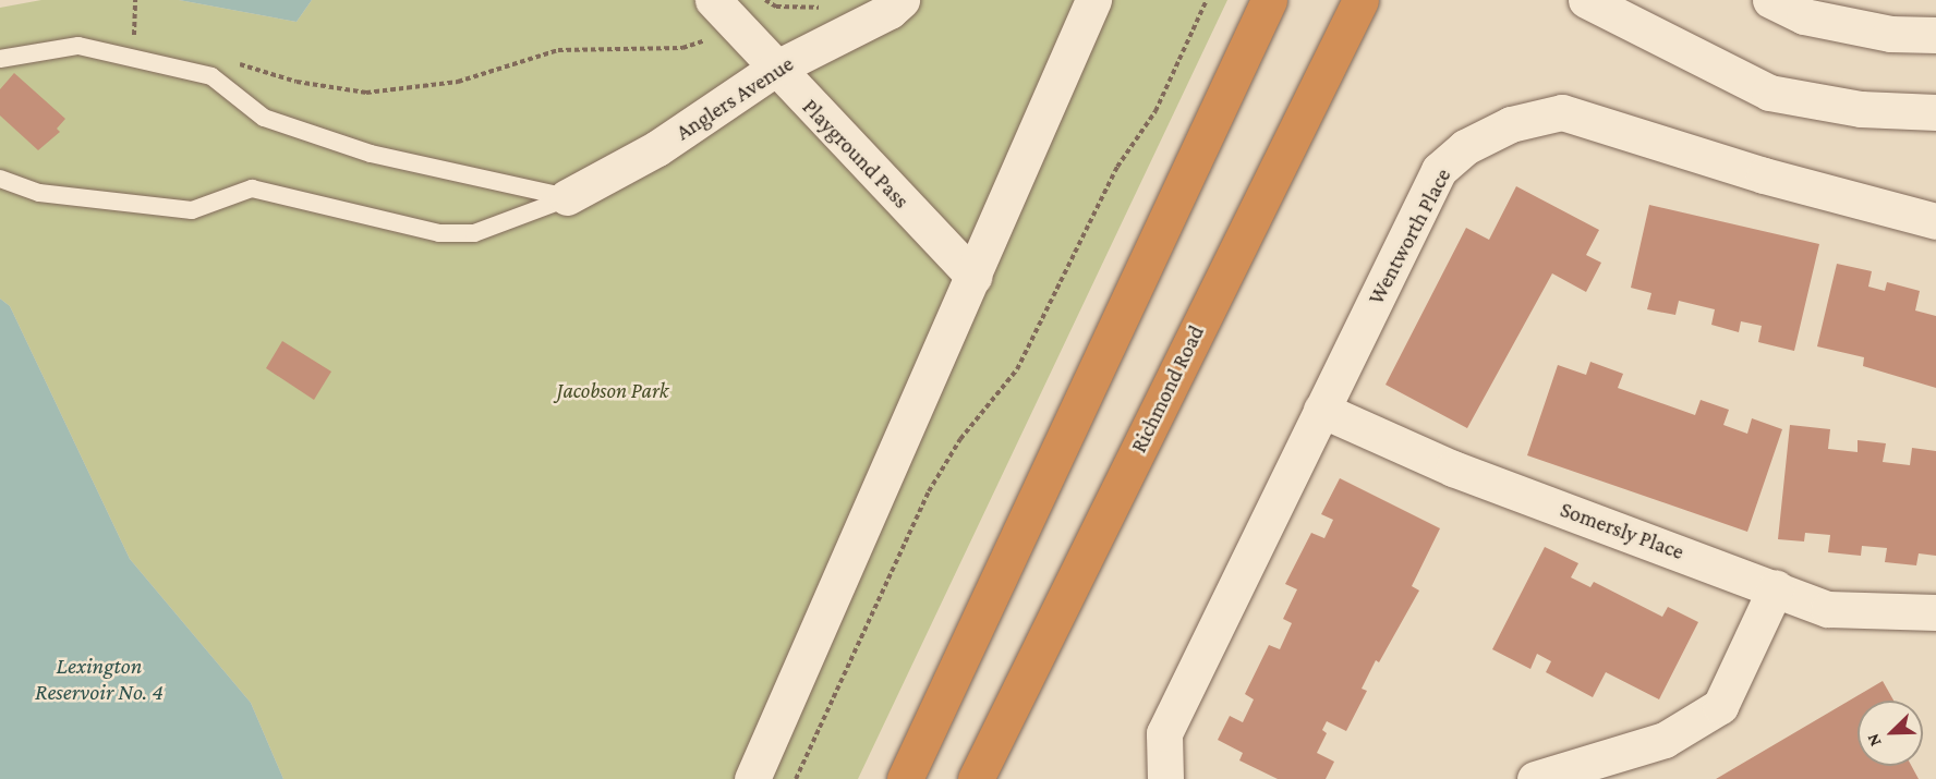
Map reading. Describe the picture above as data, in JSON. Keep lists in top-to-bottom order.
{
  "streets": {
    "highway": ["Richmond Road"],
    "street": [
      "Anglers Avenue",
      "Playground Pass",
      "Wentworth Place",
      "Somersly Place"
    ]
  },
  "crossings": [
    ["Anglers Avenue", "Playground Pass"],
    ["Wentworth Place", "Somersly Place"]
  ],
  "water": ["Lexington Reservoir No. 4"],
  "parks": ["Jacobson Park"],
  "north": "bottom left"
}
